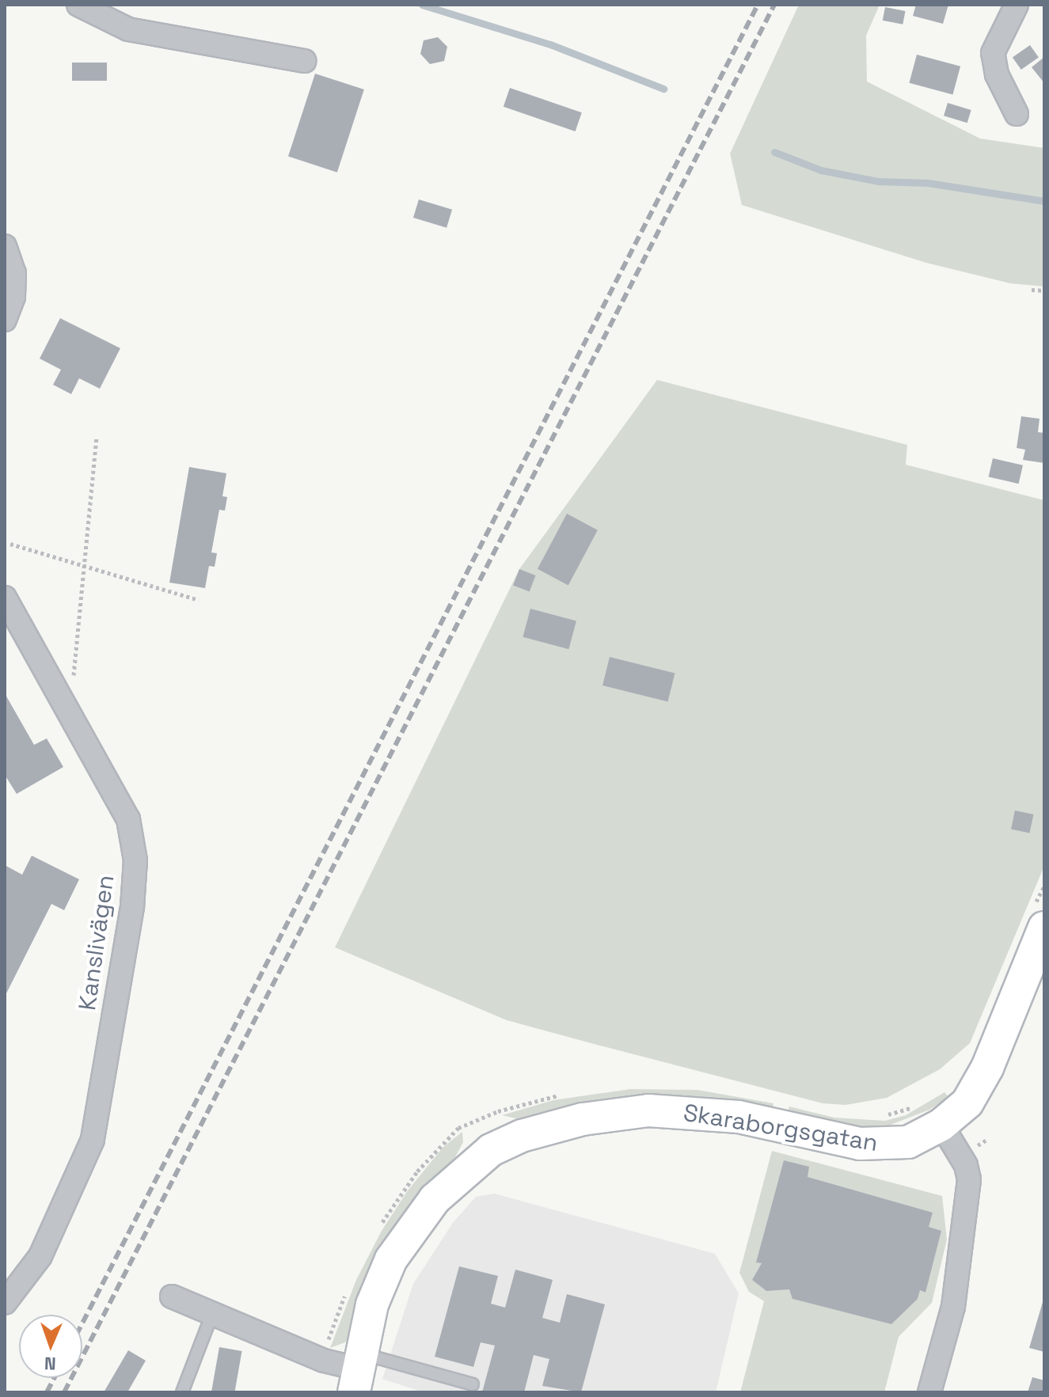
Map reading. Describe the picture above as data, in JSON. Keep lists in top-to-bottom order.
{
  "streets": {
    "street": ["Kanslivägen", "Skaraborgsgatan"]
  },
  "north": "bottom"
}
